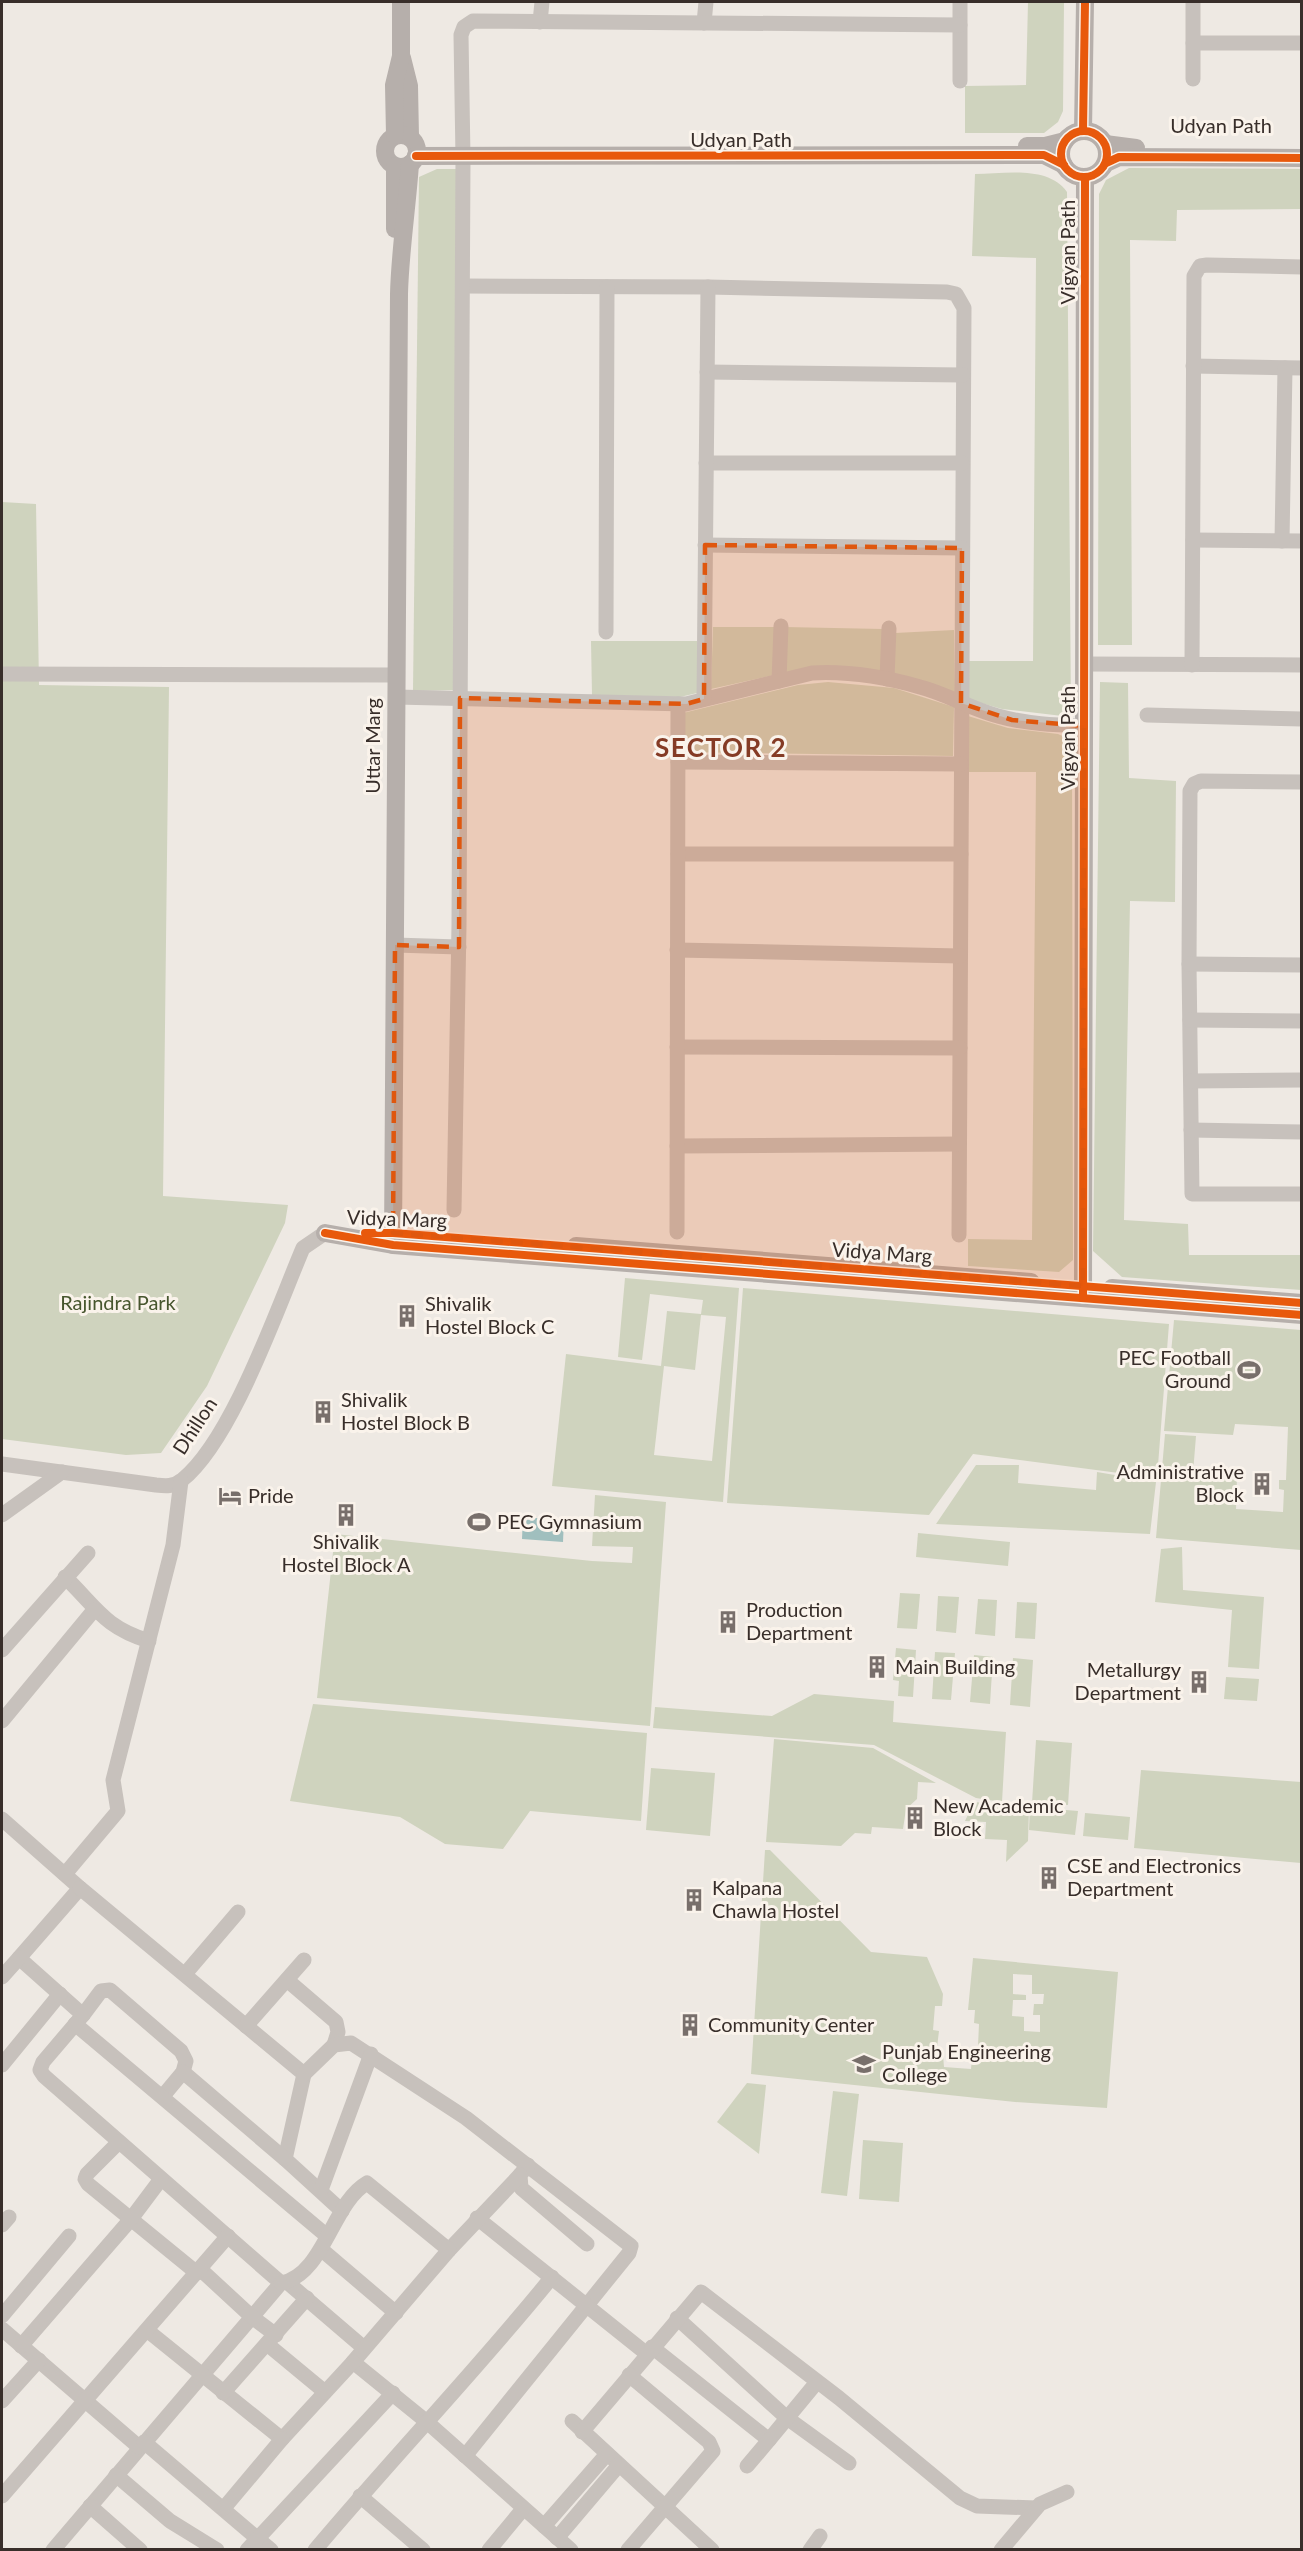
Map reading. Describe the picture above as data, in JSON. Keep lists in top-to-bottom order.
{
  "streets": {
    "main road": [
      "Udyan Path",
      "Vigyan Path",
      "Uttar Marg",
      "Vidya Marg"
    ],
    "street": ["Dhillon"]
  },
  "crossings": [
    ["Udyan Path", "Vigyan Path"],
    ["Udyan Path", "Uttar Marg"],
    ["Vigyan Path", "Vidya Marg"],
    ["Uttar Marg", "Vidya Marg"],
    ["Vidya Marg", "Dhillon"]
  ],
  "districts": ["SECTOR 2"],
  "parks": ["Rajindra Park"],
  "places": {
    "building": [
      "Shivalik Hostel Block C",
      "Shivalik Hostel Block B",
      "Administrative Block",
      "Shivalik Hostel Block A",
      "Production Department",
      "Main Building",
      "Metallurgy Department",
      "New Academic Block",
      "CSE and Electronics Department",
      "Kalpana Chawla Hostel",
      "Community Center"
    ],
    "sports": ["PEC Football Ground", "PEC Gymnasium"],
    "hotel": ["Pride"],
    "school or university": ["Punjab Engineering College"]
  }
}
